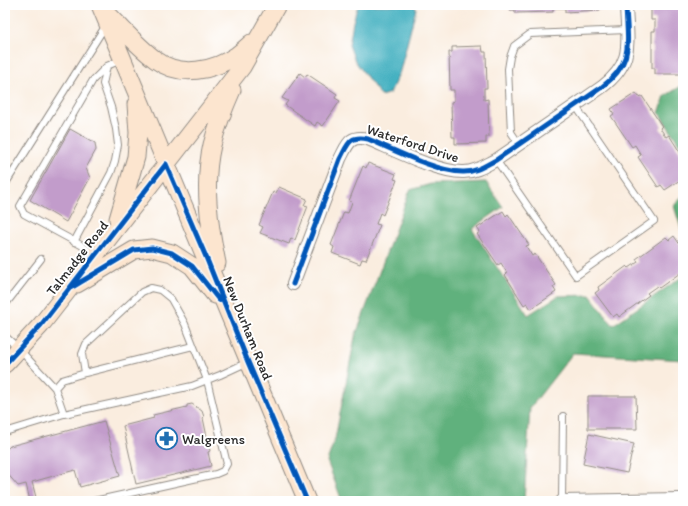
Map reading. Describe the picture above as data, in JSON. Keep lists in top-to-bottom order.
{
  "streets": {
    "street": ["Waterford Drive", "Talmadge Road", "New Durham Road"]
  },
  "crossings": [
    ["Talmadge Road", "New Durham Road"]
  ],
  "places": {
    "pharmacy": ["Walgreens"]
  }
}
